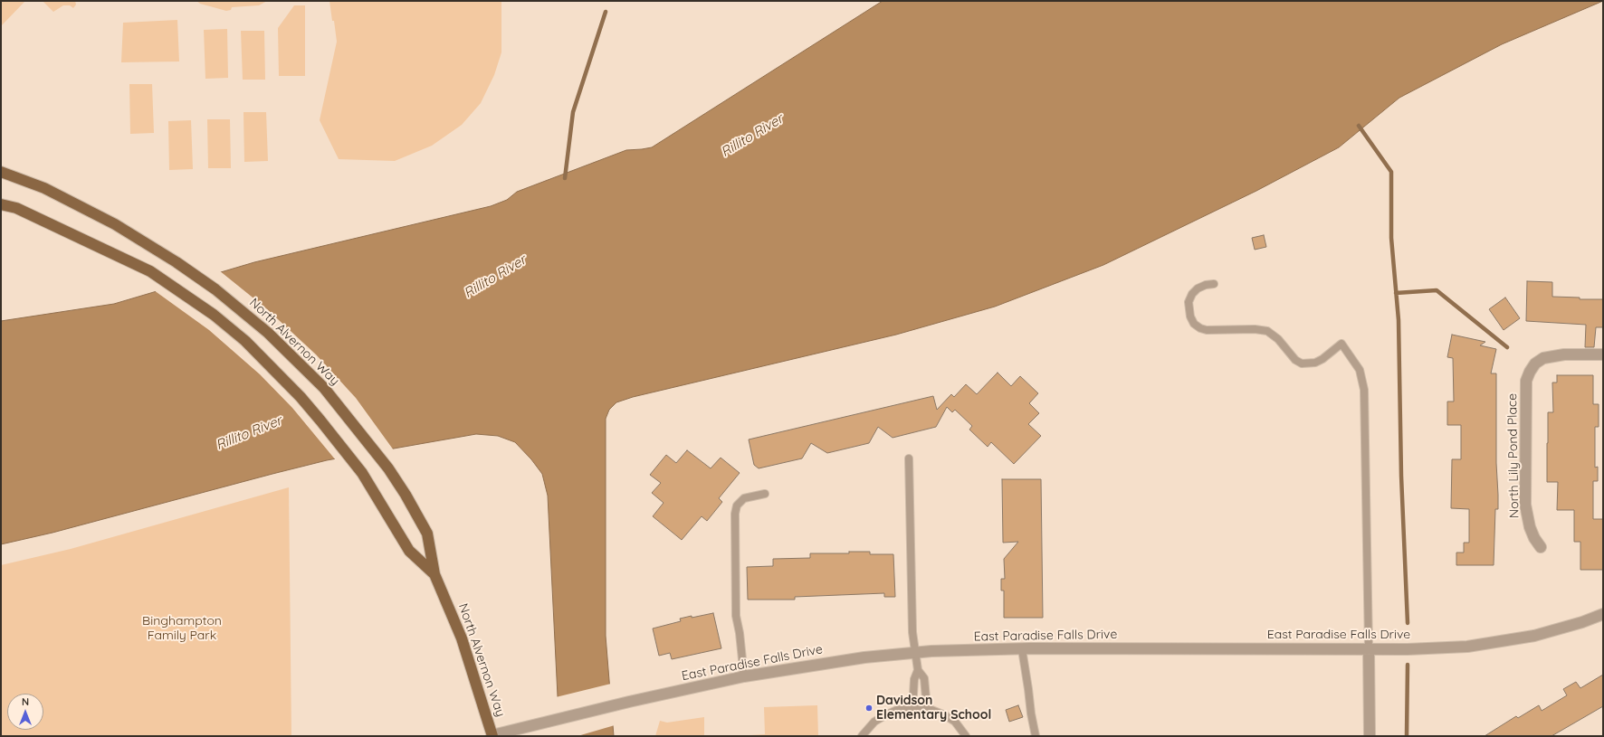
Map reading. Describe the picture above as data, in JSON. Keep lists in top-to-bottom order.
{
  "streets": {
    "main road": ["North Alvernon Way"],
    "street": ["North Lily Pond Place", "East Paradise Falls Drive"]
  },
  "crossings": [
    ["North Alvernon Way", "East Paradise Falls Drive"]
  ],
  "water": ["Rillito River"],
  "parks": ["Binghampton Family Park"],
  "places": ["Davidson Elementary School"],
  "north": "top"
}
